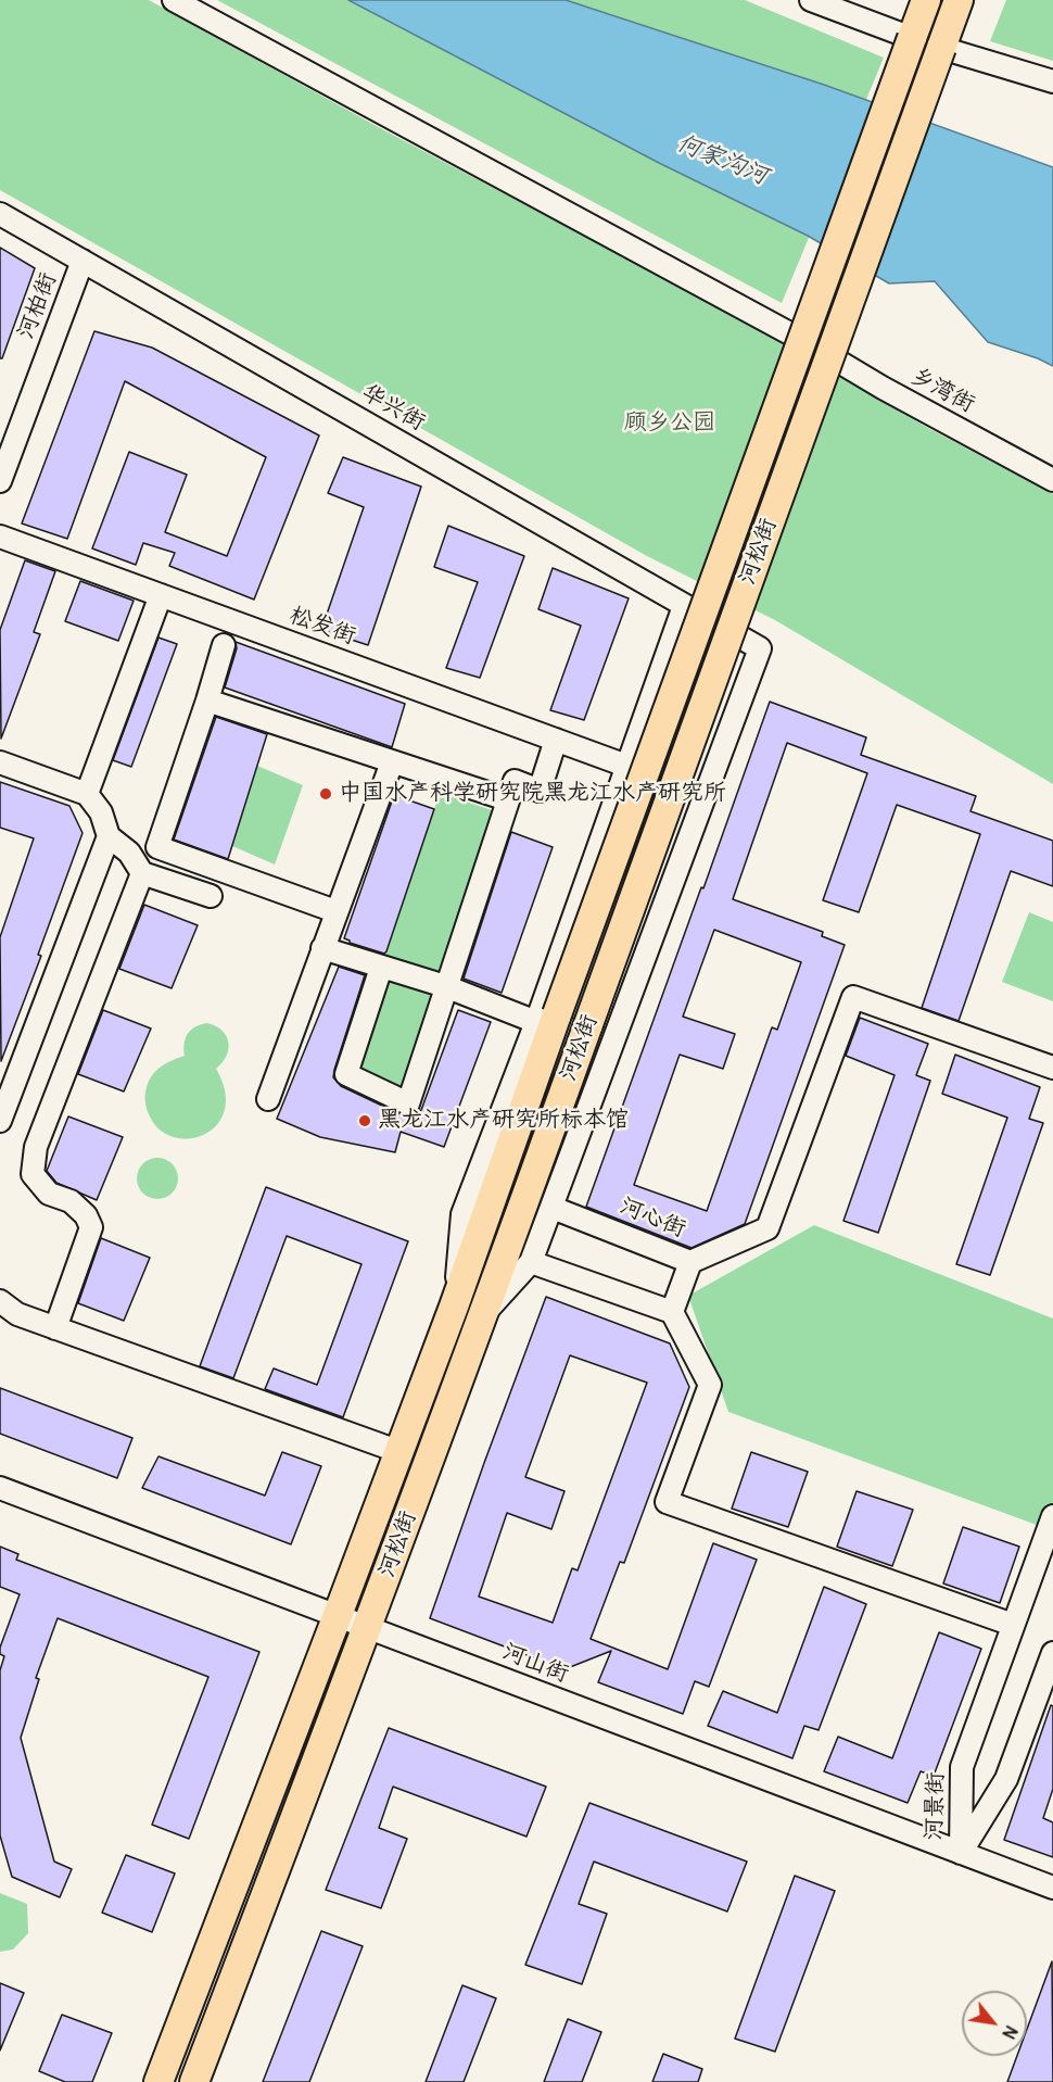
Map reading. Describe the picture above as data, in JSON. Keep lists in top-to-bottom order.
{
  "streets": {
    "main road": ["河松街"],
    "street": [
      "河柏街",
      "乡湾街",
      "华兴街",
      "松发街",
      "河心街",
      "河山街",
      "河景街"
    ]
  },
  "crossings": [
    ["河柏街", "华兴街"],
    ["华兴街", "河心街"],
    ["河松街", "河山街"],
    ["河山街", "河景街"]
  ],
  "water": ["何家沟河"],
  "parks": ["顾乡公园"],
  "places": ["中国水产科学研究院黑龙江水产研究所", "黑龙江水产研究所标本馆"],
  "north": "bottom right"
}
